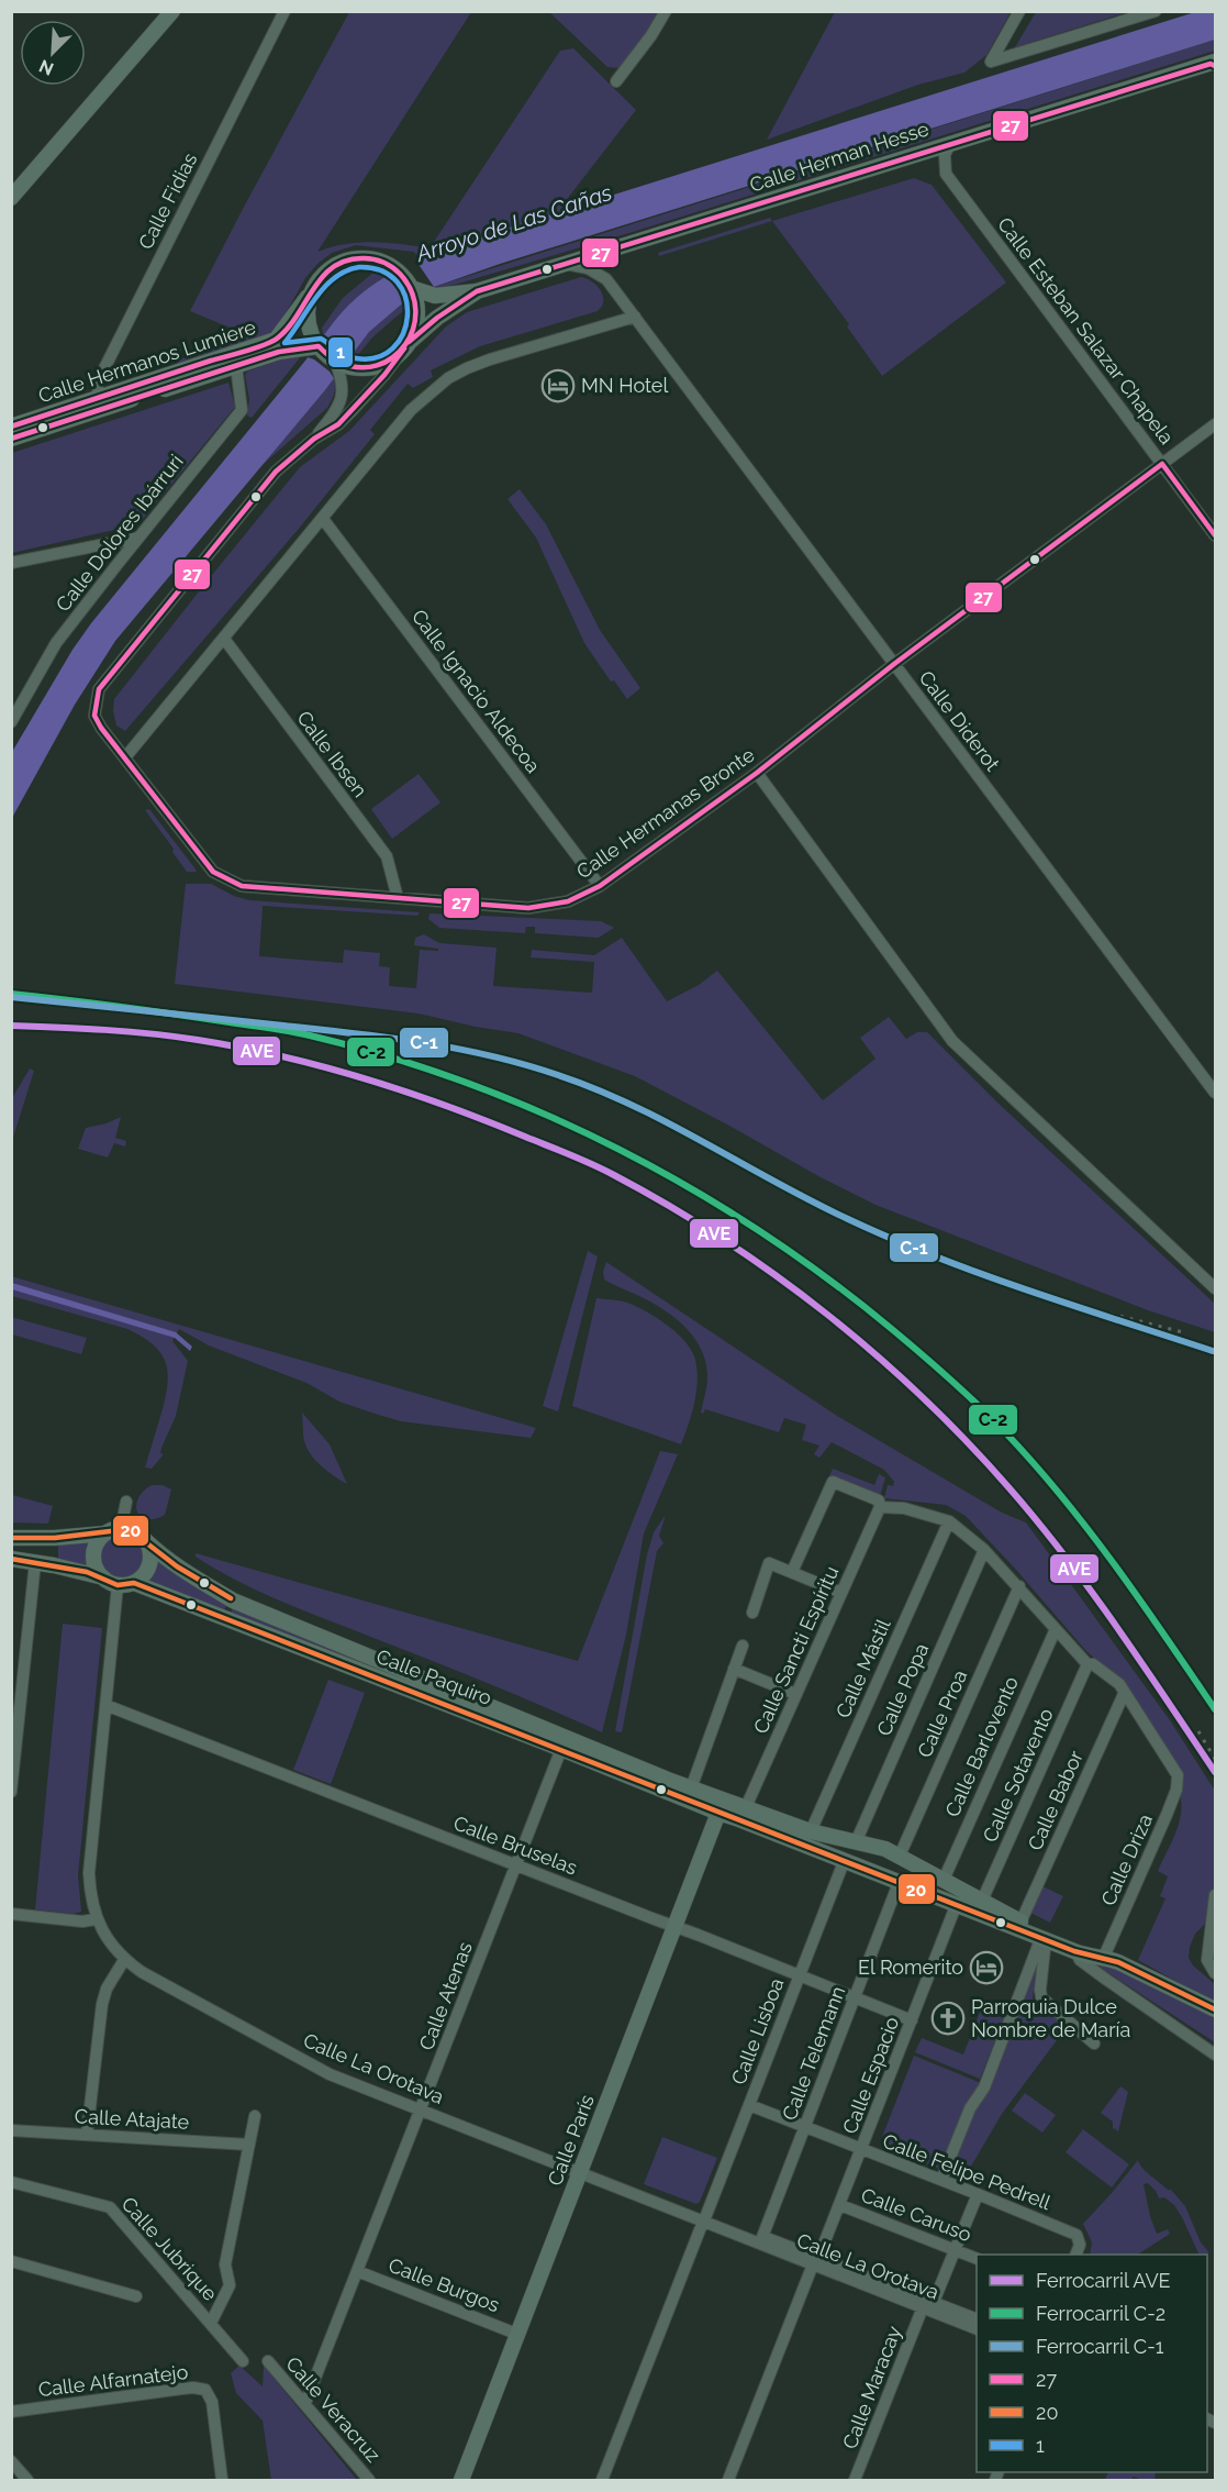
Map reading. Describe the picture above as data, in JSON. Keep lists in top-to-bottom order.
{
  "streets": {
    "main road": [
      "Calle Herman Hesse",
      "Calle Hermanos Lumiere",
      "Calle Paquiro",
      "Calle París"
    ],
    "street": [
      "Calle Fidias",
      "Calle Esteban Salazar Chapela",
      "Calle Dolores Ibárruri",
      "Calle Ignacio Aldecoa",
      "Calle Diderot",
      "Calle Ibsen",
      "Calle Hermanas Bronte",
      "Calle Sancti Espíritu",
      "Calle Mástil",
      "Calle Popa",
      "Calle Proa",
      "Calle Barlovento",
      "Calle Sotavento",
      "Calle Babor",
      "Calle Bruselas",
      "Calle Driza",
      "Calle Atenas",
      "Calle Lisboa",
      "Calle Telemann",
      "Calle La Orotava",
      "Calle Espacio",
      "Calle Atajate",
      "Calle Felipe Pedrell",
      "Calle Caruso",
      "Calle Jubrique",
      "Calle Burgos",
      "Calle Alfarnatejo",
      "Calle Maracay",
      "Calle Veracruz"
    ]
  },
  "crossings": [
    ["Calle Herman Hesse", "Calle Esteban Salazar Chapela"],
    ["Calle Herman Hesse", "Calle Hermanos Lumiere"],
    ["Calle Herman Hesse", "Calle Diderot"],
    ["Calle Herman Hesse", "Calle Hermanas Bronte"],
    ["Calle Fidias", "Calle Hermanos Lumiere"],
    ["Calle Esteban Salazar Chapela", "Calle Hermanas Bronte"],
    ["Calle Hermanos Lumiere", "Calle Dolores Ibárruri"],
    ["Calle Ignacio Aldecoa", "Calle Hermanas Bronte"],
    ["Calle Diderot", "Calle Hermanas Bronte"],
    ["Calle Ibsen", "Calle Hermanas Bronte"],
    ["Calle Sancti Espíritu", "Calle Paquiro"],
    ["Calle Mástil", "Calle Paquiro"],
    ["Calle Paquiro", "Calle Popa"],
    ["Calle Paquiro", "Calle Proa"],
    ["Calle Paquiro", "Calle Barlovento"],
    ["Calle Paquiro", "Calle Sotavento"],
    ["Calle Paquiro", "Calle Babor"],
    ["Calle Paquiro", "Calle Atenas"],
    ["Calle Paquiro", "Calle Lisboa"],
    ["Calle Paquiro", "Calle Telemann"],
    ["Calle Paquiro", "Calle La Orotava"],
    ["Calle Paquiro", "Calle Espacio"],
    ["Calle Paquiro", "Calle París"],
    ["Calle Babor", "Calle Driza"],
    ["Calle Bruselas", "Calle Atenas"],
    ["Calle Bruselas", "Calle Lisboa"],
    ["Calle Bruselas", "Calle Telemann"],
    ["Calle Bruselas", "Calle La Orotava"],
    ["Calle Bruselas", "Calle Espacio"],
    ["Calle Bruselas", "Calle París"],
    ["Calle Atenas", "Calle La Orotava"],
    ["Calle Atenas", "Calle Burgos"],
    ["Calle Atenas", "Calle Veracruz"],
    ["Calle Lisboa", "Calle La Orotava"],
    ["Calle Lisboa", "Calle Felipe Pedrell"],
    ["Calle Telemann", "Calle Felipe Pedrell"],
    ["Calle La Orotava", "Calle Espacio"],
    ["Calle La Orotava", "Calle París"],
    ["Calle La Orotava", "Calle Maracay"],
    ["Calle Espacio", "Calle Felipe Pedrell"],
    ["Calle Espacio", "Calle Caruso"],
    ["Calle París", "Calle Burgos"],
    ["Calle Felipe Pedrell", "Calle Maracay"],
    ["Calle Caruso", "Calle Maracay"]
  ],
  "water": ["Arroyo de Las Cañas"],
  "places": {
    "hotel": ["MN Hotel", "El Romerito"],
    "church": ["Parroquia Dulce Nombre de María"]
  },
  "lines": [
    "transit line 27",
    "transit line 1",
    "rail line C-2",
    "rail line C-1",
    "rail line AVE",
    "transit line 20"
  ],
  "legend": [
    "Ferrocarril AVE",
    "Ferrocarril C-2",
    "Ferrocarril C-1",
    "27",
    "20",
    "1"
  ],
  "north": "bottom left"
}
